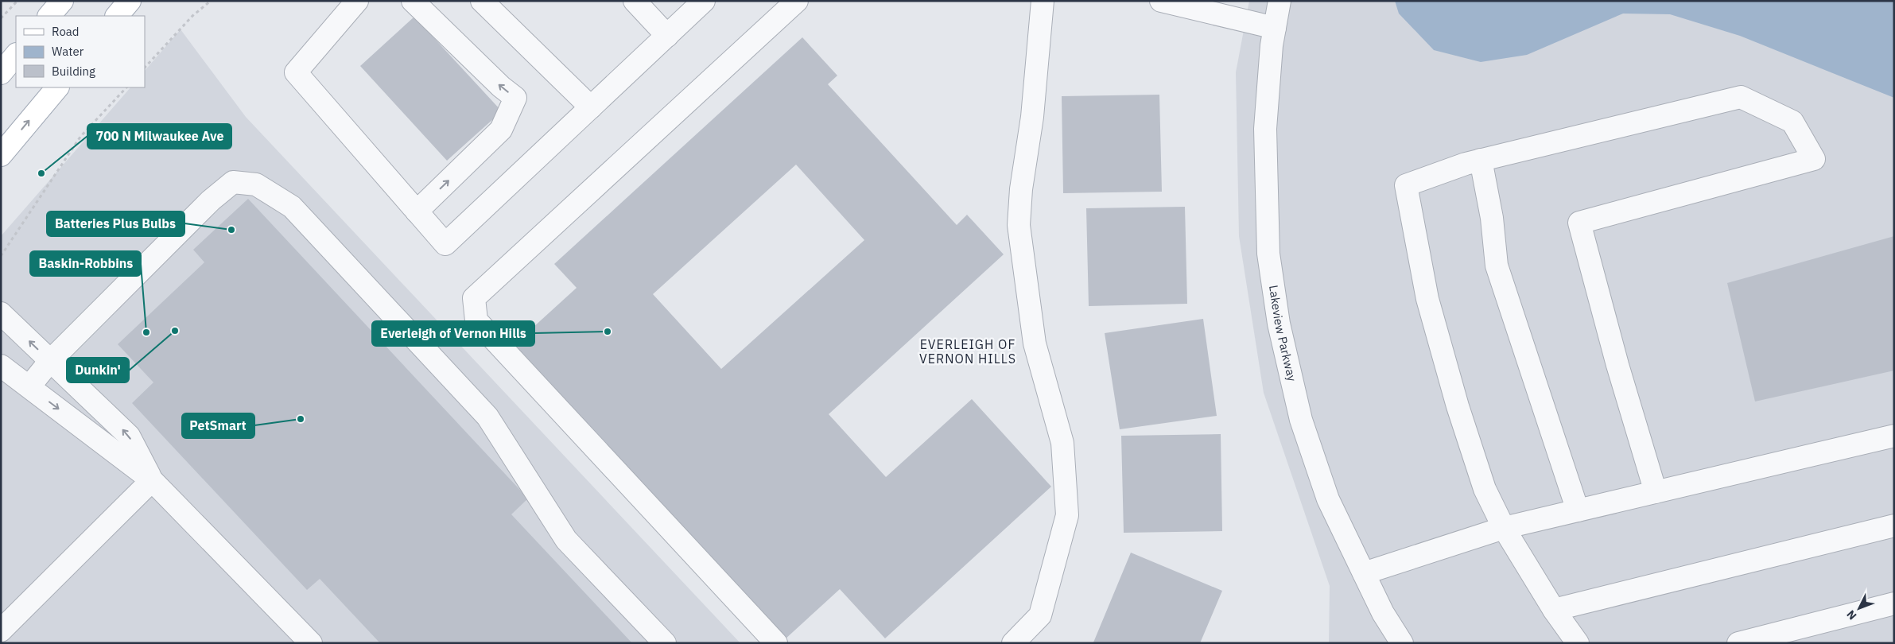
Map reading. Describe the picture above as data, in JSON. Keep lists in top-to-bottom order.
{
  "streets": {
    "street": ["Lakeview Parkway"]
  },
  "districts": ["EVERLEIGH OF VERNON HILLS"],
  "places": [
    "700 N Milwaukee Ave",
    "Batteries Plus Bulbs",
    "Dunkin'",
    "Everleigh of Vernon Hills",
    "Baskin-Robbins",
    "PetSmart"
  ],
  "legend": ["Road", "Water", "Building"],
  "north": "bottom left"
}
